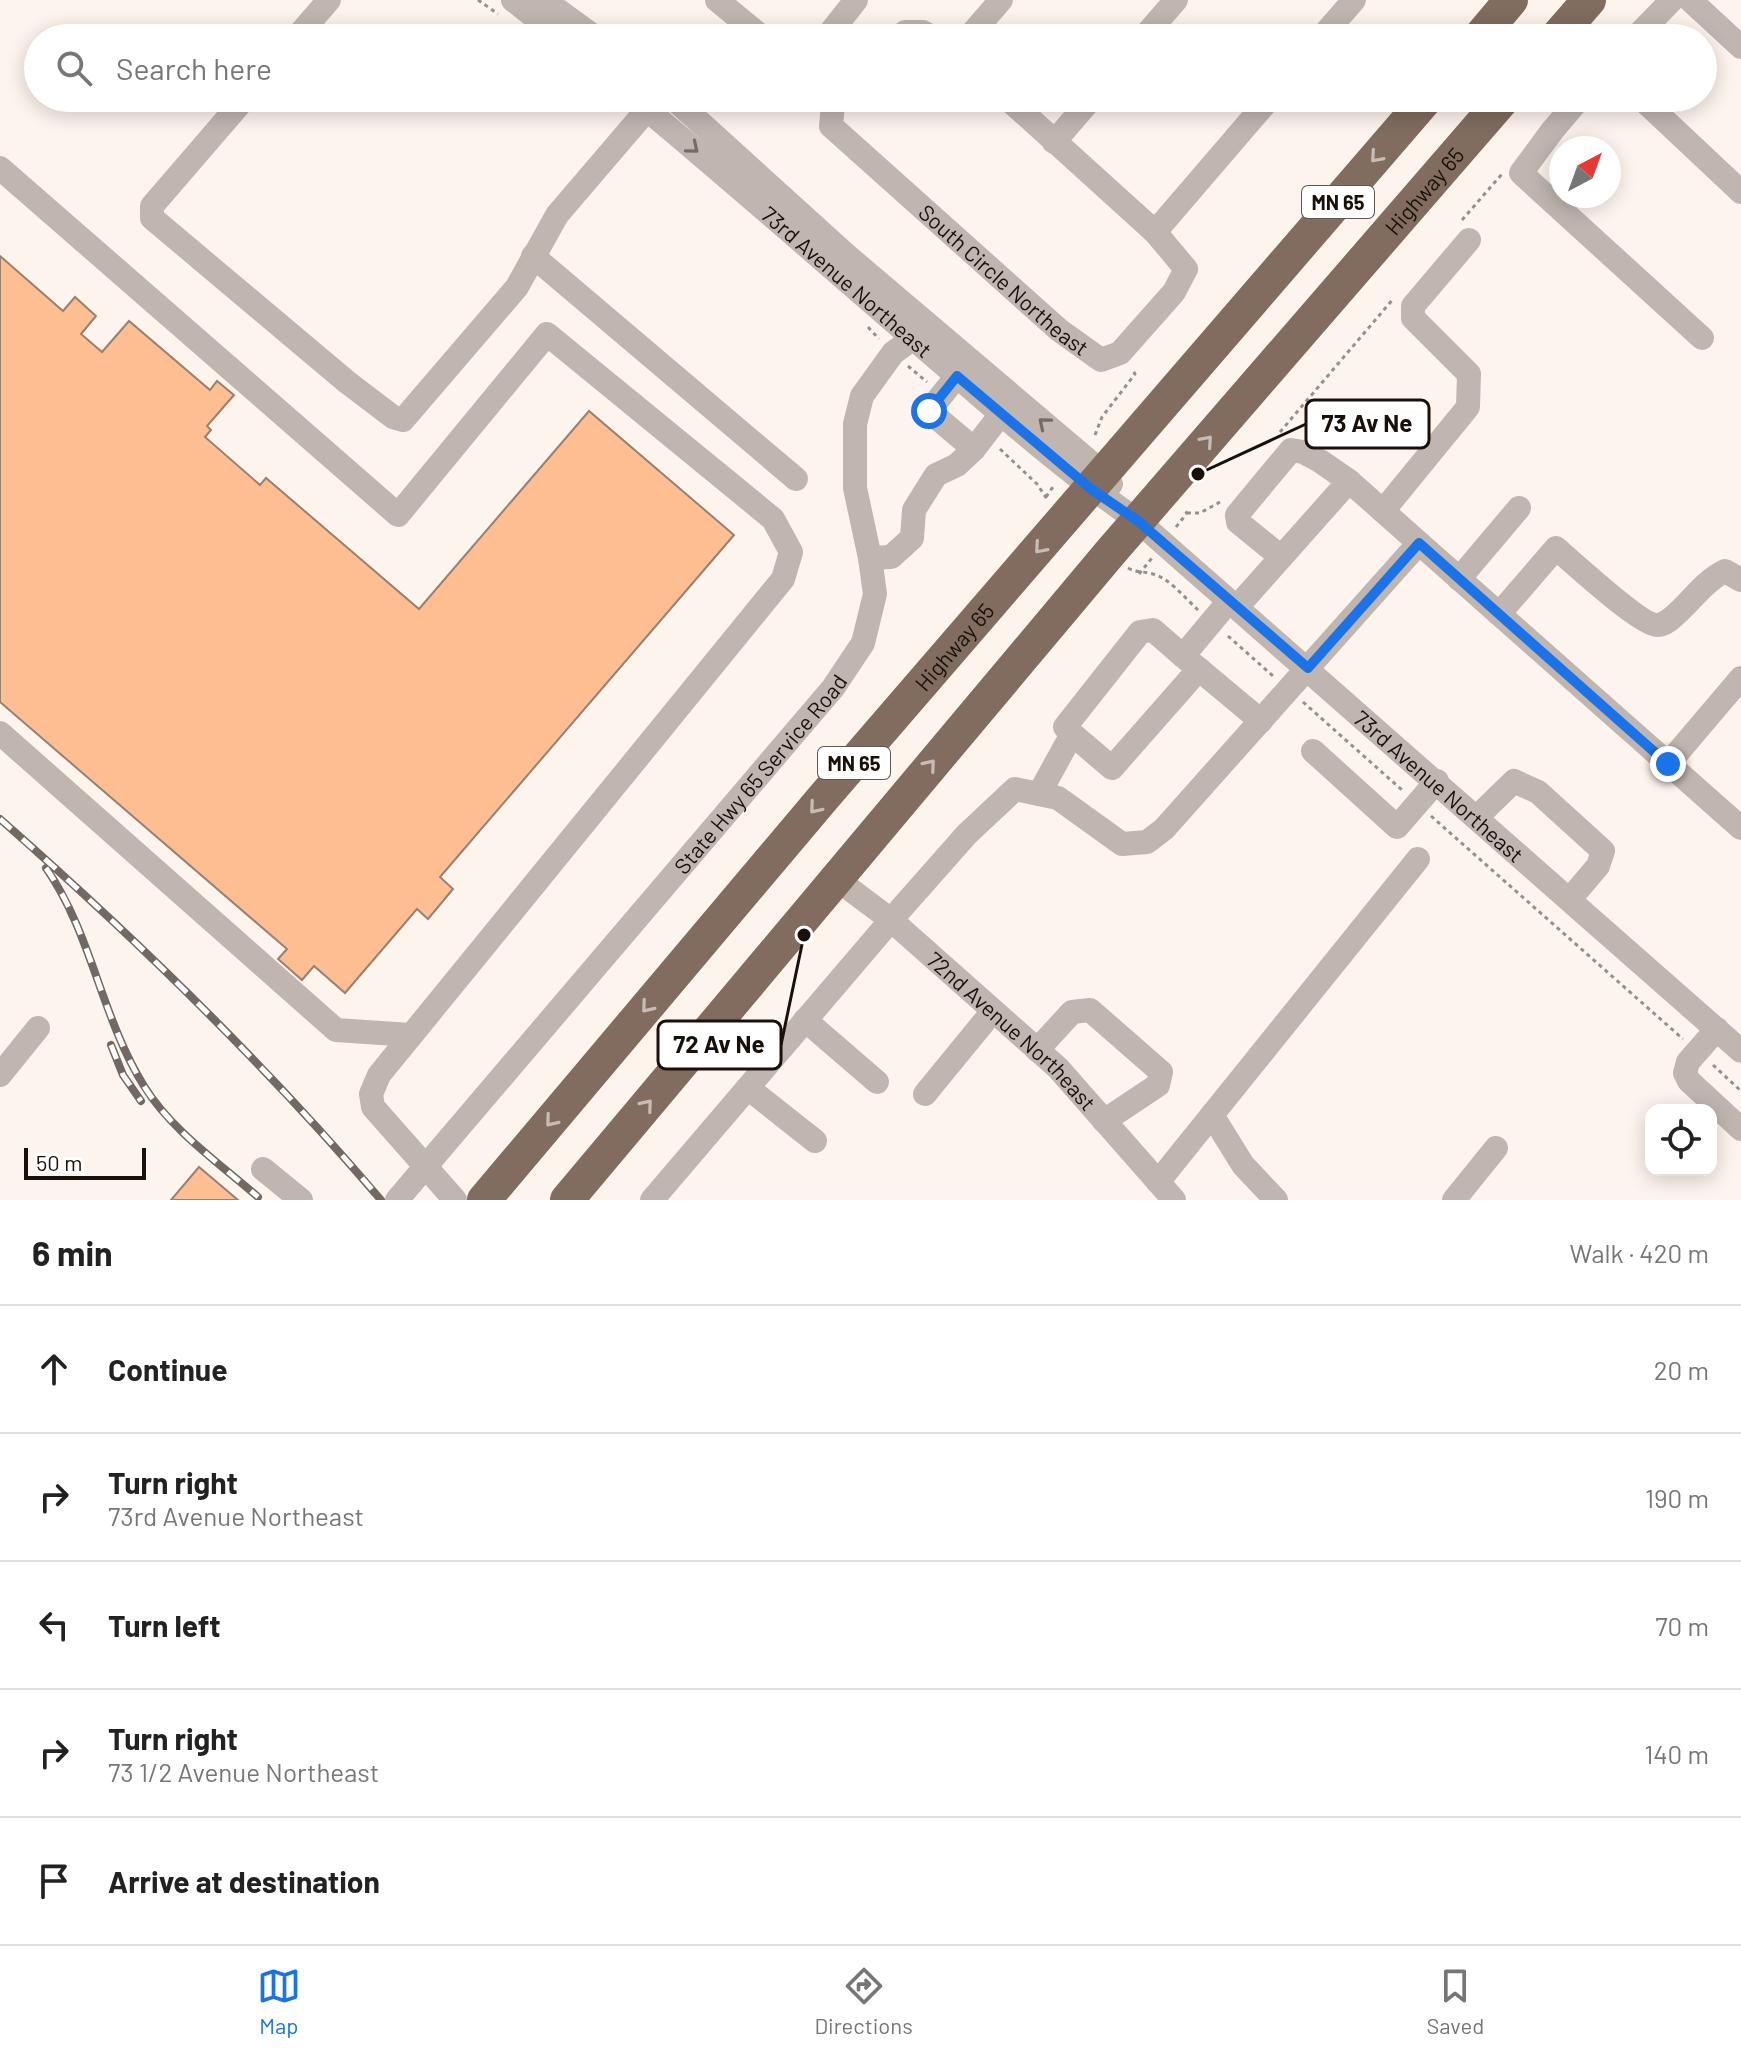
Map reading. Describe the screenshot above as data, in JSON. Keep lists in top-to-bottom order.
{
  "streets": {
    "highway": ["Highway 65", "MN 65"],
    "street": [
      "South Circle Northeast",
      "73rd Avenue Northeast",
      "State Hwy 65 Service Road",
      "72nd Avenue Northeast"
    ]
  },
  "crossings": [
    ["Highway 65", "73rd Avenue Northeast"],
    ["Highway 65", "72nd Avenue Northeast"],
    ["73rd Avenue Northeast", "State Hwy 65 Service Road"]
  ],
  "places": ["73 Av Ne", "72 Av Ne"],
  "scale_bar": "50 m",
  "north": "top right",
  "page": {
    "search": "Search here",
    "scale": "50 m",
    "heading": ["6 min", "Walk · 420 m"],
    "list": [
      ["Continue", "20 m"],
      ["Turn right", "73rd Avenue Northeast", "190 m"],
      ["Turn left", "70 m"],
      ["Turn right", "73 1/2 Avenue Northeast", "140 m"],
      "Arrive at destination"
    ],
    "nav": ["Map", "Directions", "Saved"]
  }
}
